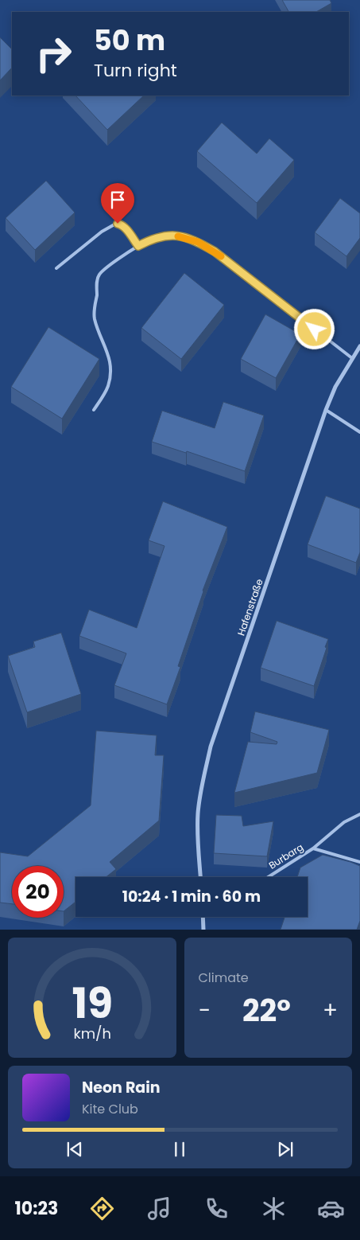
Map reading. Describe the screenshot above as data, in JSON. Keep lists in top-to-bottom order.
{
  "streets": {
    "street": ["Hafenstraße"],
    "lane": ["Burbarg"]
  },
  "page": {
    "turn": ["50 m", "Turn right"],
    "limit": "20",
    "trip": "10:24 · 1 min · 60 m",
    "tile": "Climate",
    "heat": ["−", "22°", "+"],
    "song": ["Neon Rain", "Kite Club"],
    "tabs": "10:23",
    "gauge": ["19", "km/h"]
  }
}
